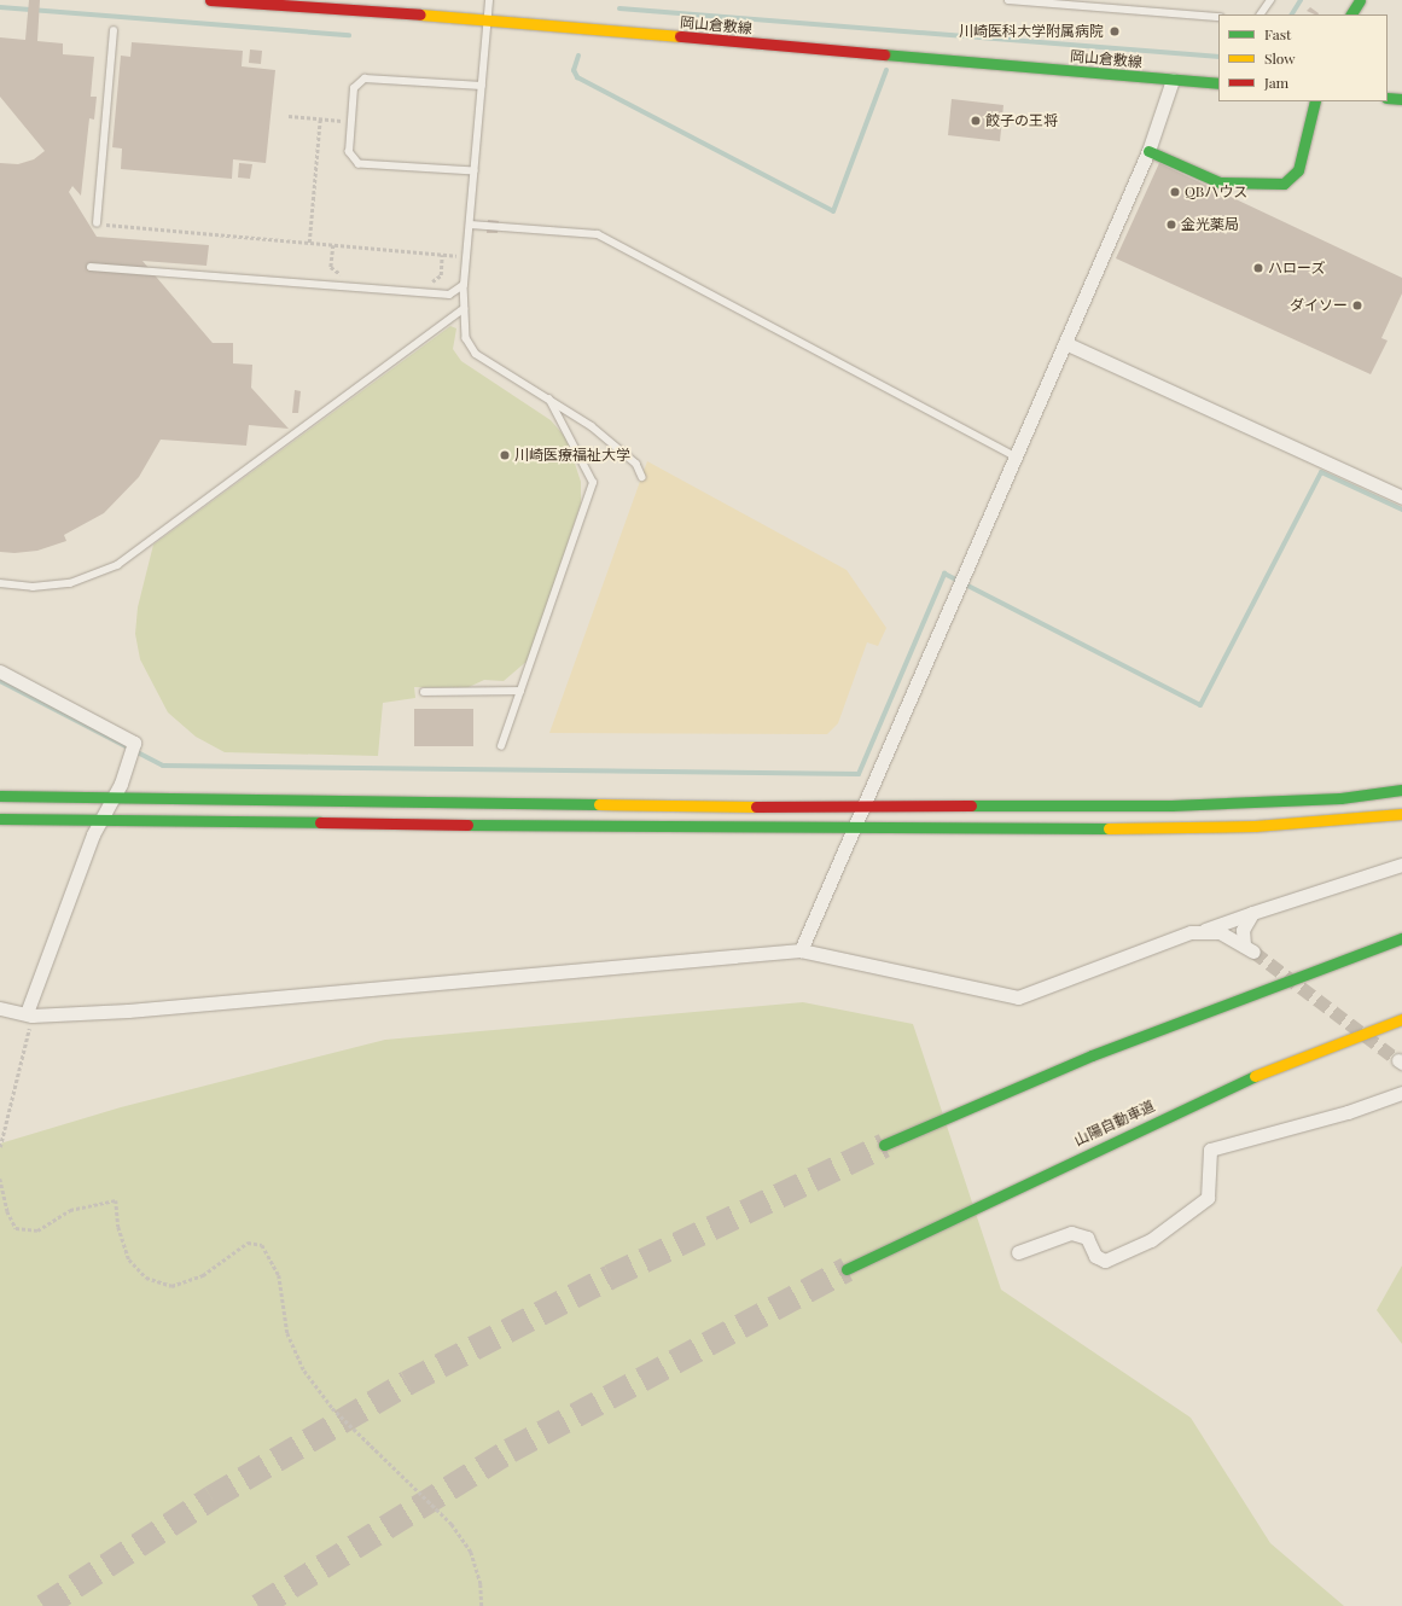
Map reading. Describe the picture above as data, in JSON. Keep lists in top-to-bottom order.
{
  "streets": {
    "main road": ["岡山倉敷線", "山陽自動車道"]
  },
  "places": [
    "川崎医科大学附属病院",
    "餃子の王将",
    "QBハウス",
    "金光薬局",
    "ハローズ",
    "ダイソー",
    "川崎医療福祉大学"
  ],
  "legend": ["Fast", "Slow", "Jam"]
}
